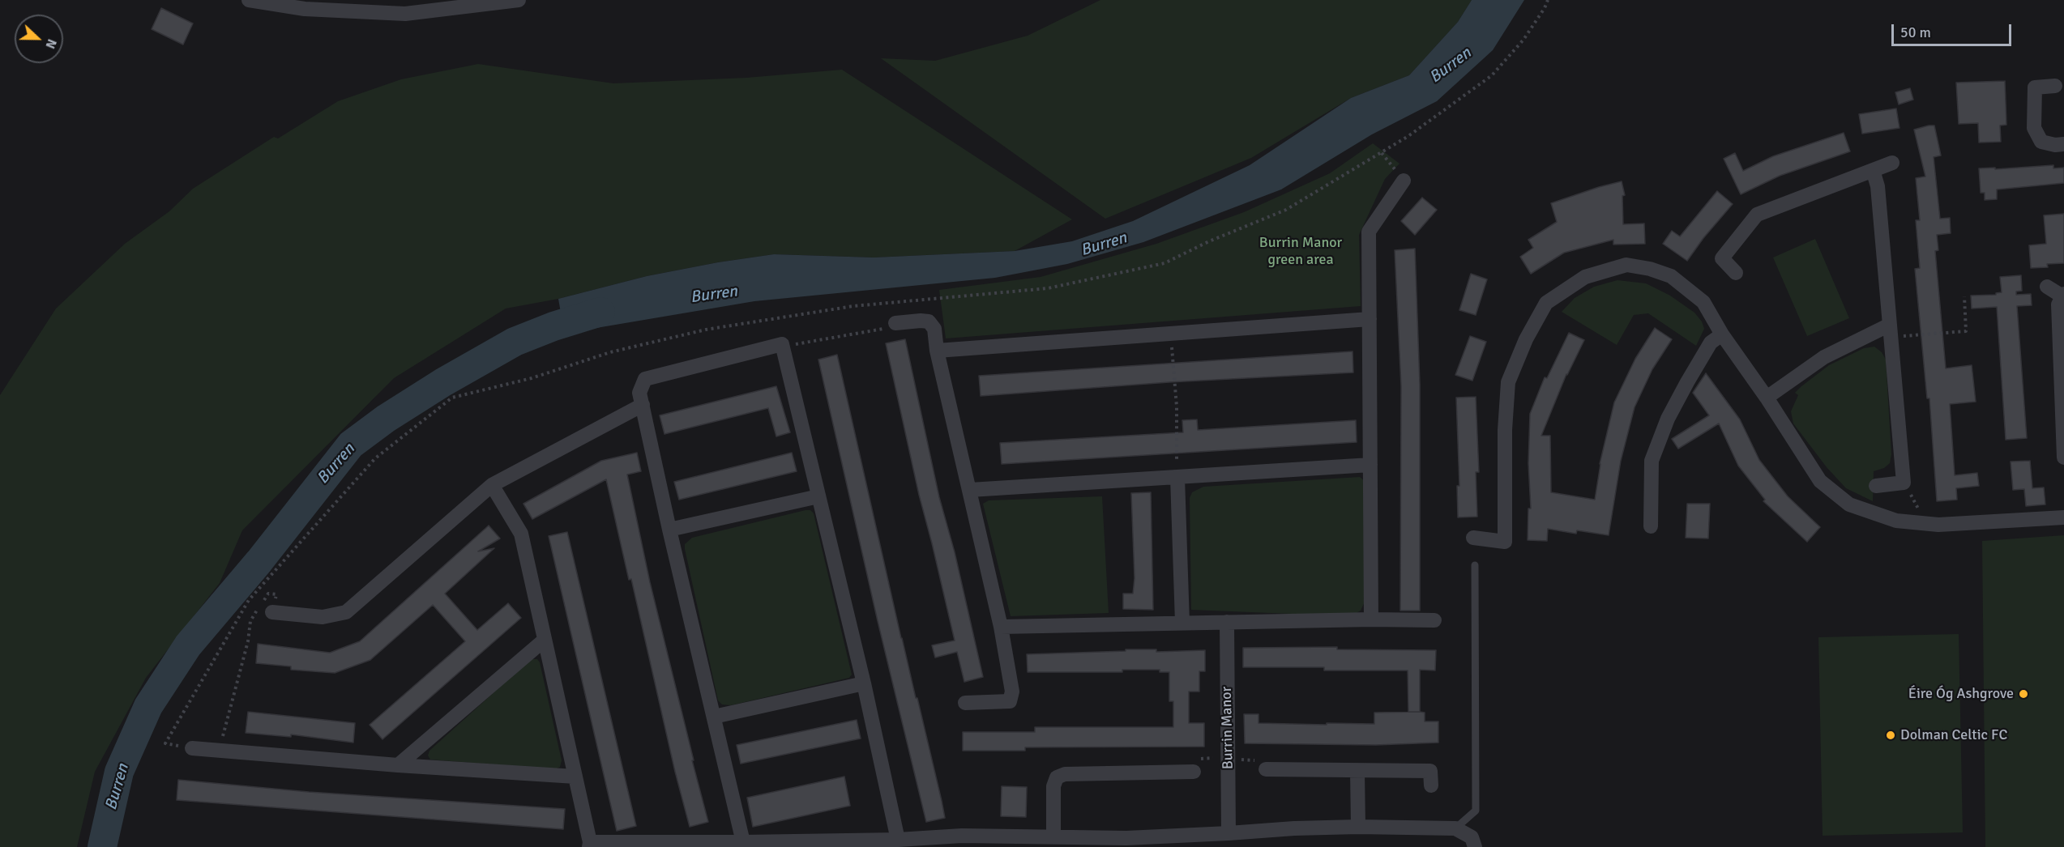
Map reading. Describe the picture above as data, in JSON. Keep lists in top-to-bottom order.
{
  "streets": {
    "street": ["Burrin Manor"]
  },
  "water": ["Burren"],
  "parks": ["Burrin Manor green area"],
  "places": ["Éire Óg Ashgrove", "Dolman Celtic FC"],
  "scale_bar": "50 m",
  "north": "right"
}
